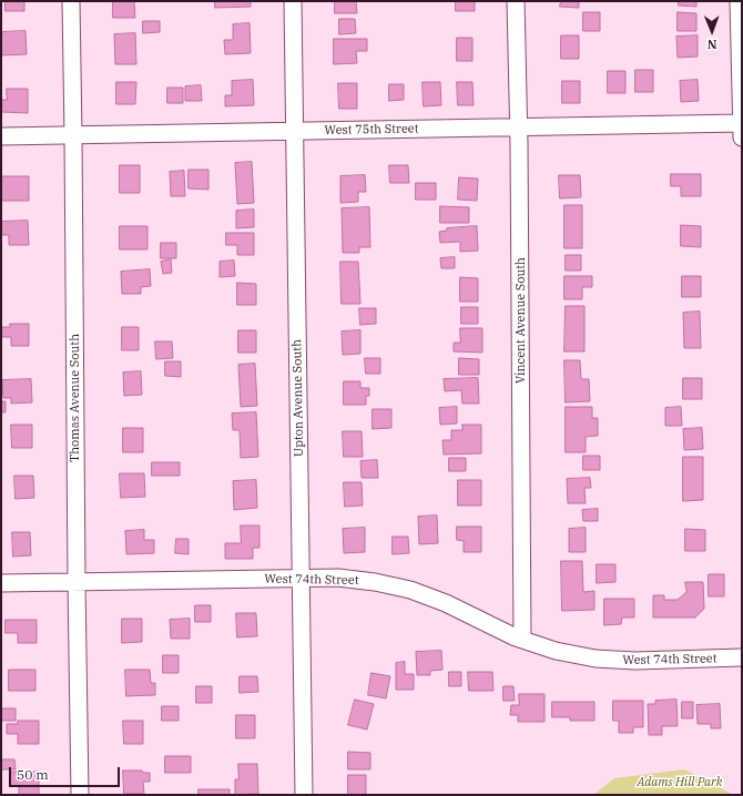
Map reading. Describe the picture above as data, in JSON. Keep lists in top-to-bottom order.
{
  "streets": {
    "street": [
      "West 75th Street",
      "Vincent Avenue South",
      "Thomas Avenue South",
      "Upton Avenue South",
      "West 74th Street"
    ]
  },
  "crossings": [
    ["West 75th Street", "Vincent Avenue South"],
    ["West 75th Street", "Thomas Avenue South"],
    ["West 75th Street", "Upton Avenue South"],
    ["Vincent Avenue South", "West 74th Street"],
    ["Thomas Avenue South", "West 74th Street"],
    ["Upton Avenue South", "West 74th Street"]
  ],
  "parks": ["Adams Hill Park"],
  "scale_bar": "50 m",
  "north": "bottom"
}
